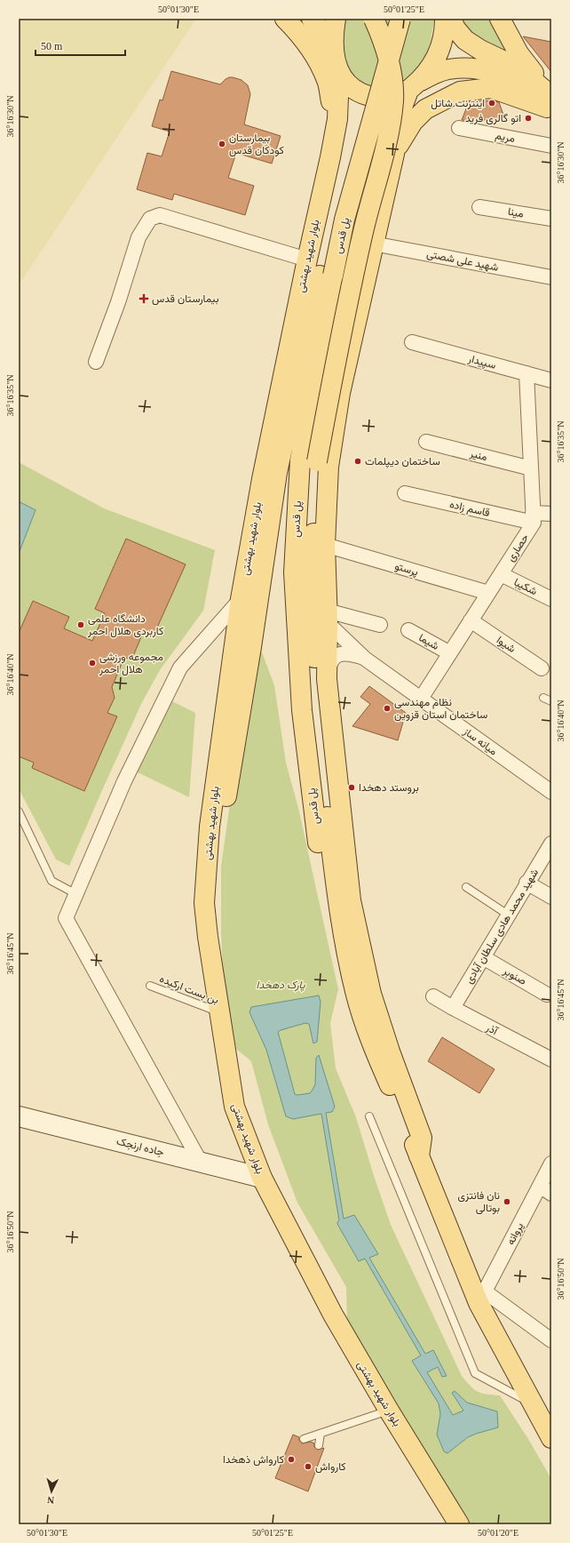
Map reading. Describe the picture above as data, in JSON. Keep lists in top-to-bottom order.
{
  "streets": {
    "main road": ["پل قدس", "بلوار شهید بهشتی"],
    "street": [
      "مریم",
      "مینا",
      "شهید علی شصتی",
      "سپیدار",
      "منیر",
      "قاسم زاده",
      "حصاری",
      "پرستو",
      "شکیبا",
      "شیما",
      "شیوا",
      "میانه ساز",
      "شهید محمد هادی سلطان آبادی",
      "صنوبر",
      "آذر",
      "جاده ارنجک",
      "پروانه"
    ],
    "lane": ["بن بست ارکیده"]
  },
  "crossings": [
    ["پل قدس", "بلوار شهید بهشتی"],
    ["بلوار شهید بهشتی", "بن بست ارکیده"],
    ["بلوار شهید بهشتی", "جاده ارنجک"],
    ["قاسم زاده", "حصاری"],
    ["حصاری", "پرستو"],
    ["حصاری", "شکیبا"],
    ["حصاری", "شیما"],
    ["حصاری", "شیوا"],
    ["حصاری", "میانه ساز"],
    ["شهید محمد هادی سلطان آبادی", "صنوبر"],
    ["شهید محمد هادی سلطان آبادی", "آذر"]
  ],
  "parks": ["پارک دهخدا"],
  "places": {
    "other": [
      "اینترنت شاتل",
      "اتو گالری فرید",
      "بیمارستان کودکان قدس",
      "ساختمان دیپلمات",
      "دانشگاه علمی کاربردی هلال احمر",
      "مجموعه ورزشی هلال احمر",
      "نظام مهندسی ساختمان استان قزوین",
      "بروستد دهخدا",
      "نان فانتزی بوتالی",
      "کارواش ذهخدا",
      "کارواش"
    ],
    "health": ["بیمارستان قدس"]
  },
  "scale_bar": "50 m",
  "north": "bottom",
  "coordinates": [
    "50°01'30\"E",
    "50°01'25\"E",
    "36°16'30\"N",
    "36°16'35\"N",
    "36°16'40\"N",
    "36°16'45\"N",
    "36°16'50\"N",
    "50°01'20\"E"
  ]
}
